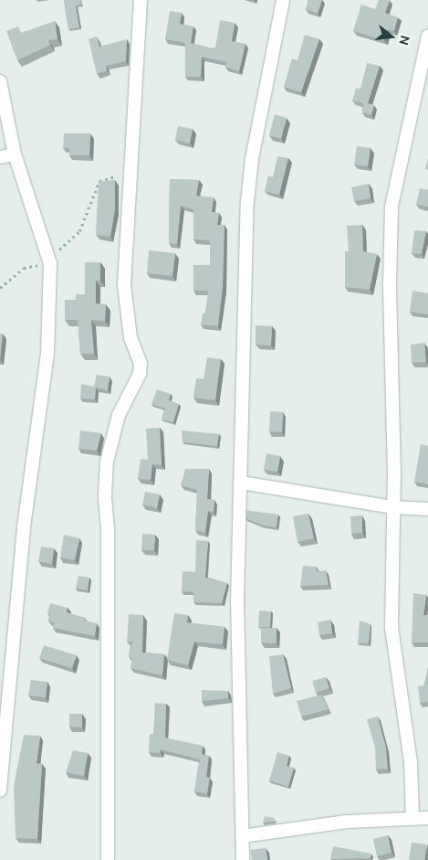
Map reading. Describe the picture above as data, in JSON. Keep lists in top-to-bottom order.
{
  "north": "right"
}
